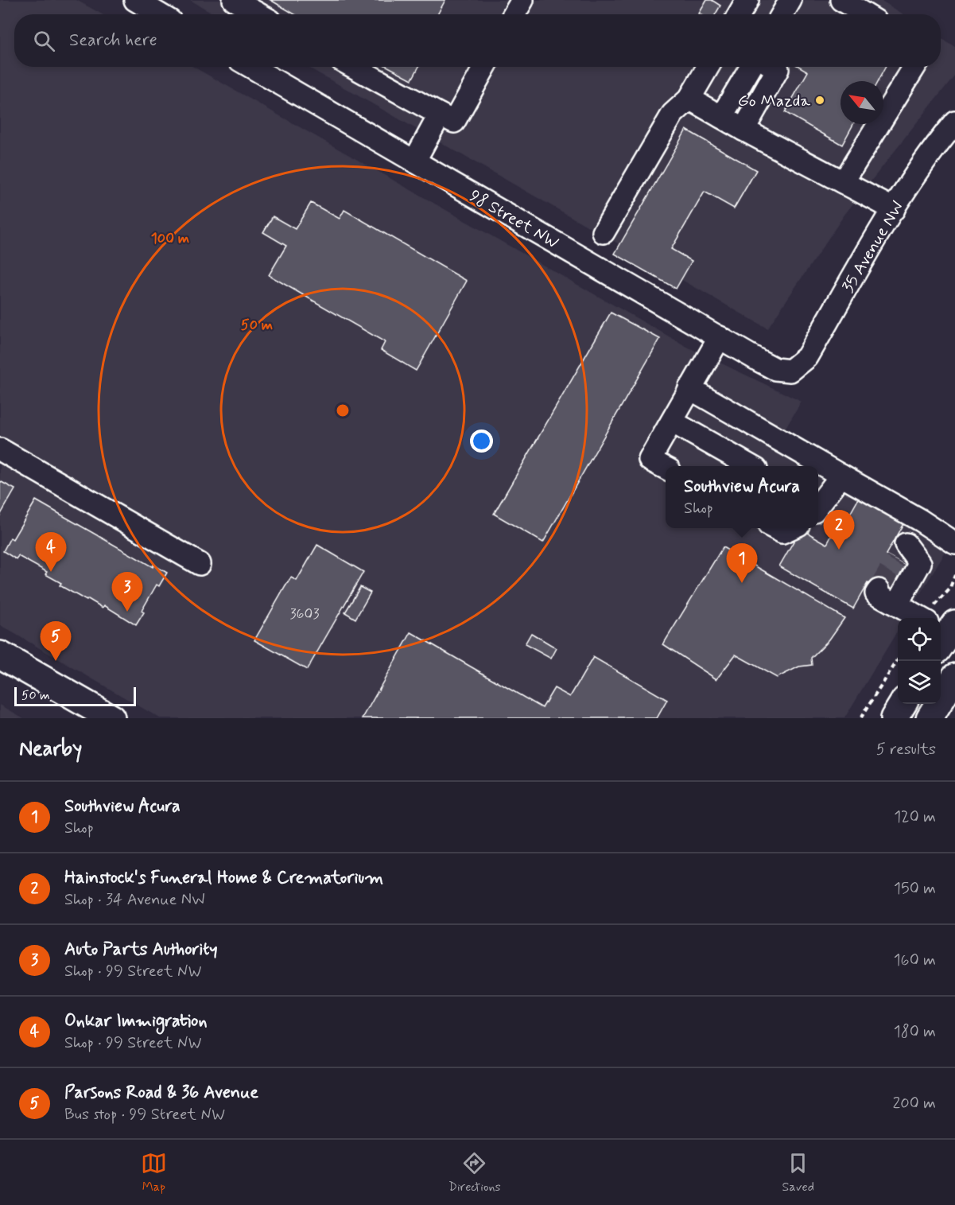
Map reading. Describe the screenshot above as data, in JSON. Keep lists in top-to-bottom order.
{
  "streets": {
    "street": ["98 Street NW", "35 Avenue NW"]
  },
  "crossings": [
    ["98 Street NW", "35 Avenue NW"]
  ],
  "places": ["Go Mazda"],
  "house_numbers": ["3603"],
  "scale_bar": "50 m",
  "north": "top left",
  "page": {
    "search": "Search here",
    "popup": ["Southview Acura", "Shop"],
    "pins": [
      "2",
      "4",
      "1",
      "3",
      "5"
    ],
    "scale": "50 m",
    "heading": ["Nearby", "5 results"],
    "list": [
      {
        "mark": "1",
        "name": "Southview Acura",
        "note": "Shop",
        "value": "120 m"
      },
      {
        "mark": "2",
        "name": "Hainstock's Funeral Home & Crematorium",
        "note": "Shop · 34 Avenue NW",
        "value": "150 m"
      },
      {
        "mark": "3",
        "name": "Auto Parts Authority",
        "note": "Shop · 99 Street NW",
        "value": "160 m"
      },
      {
        "mark": "4",
        "name": "Onkar Immigration",
        "note": "Shop · 99 Street NW",
        "value": "180 m"
      },
      {
        "mark": "5",
        "name": "Parsons Road & 36 Avenue",
        "note": "Bus stop · 99 Street NW",
        "value": "200 m"
      }
    ],
    "nav": ["Map", "Directions", "Saved"]
  },
  "rings": ["100 m", "50 m"]
}
